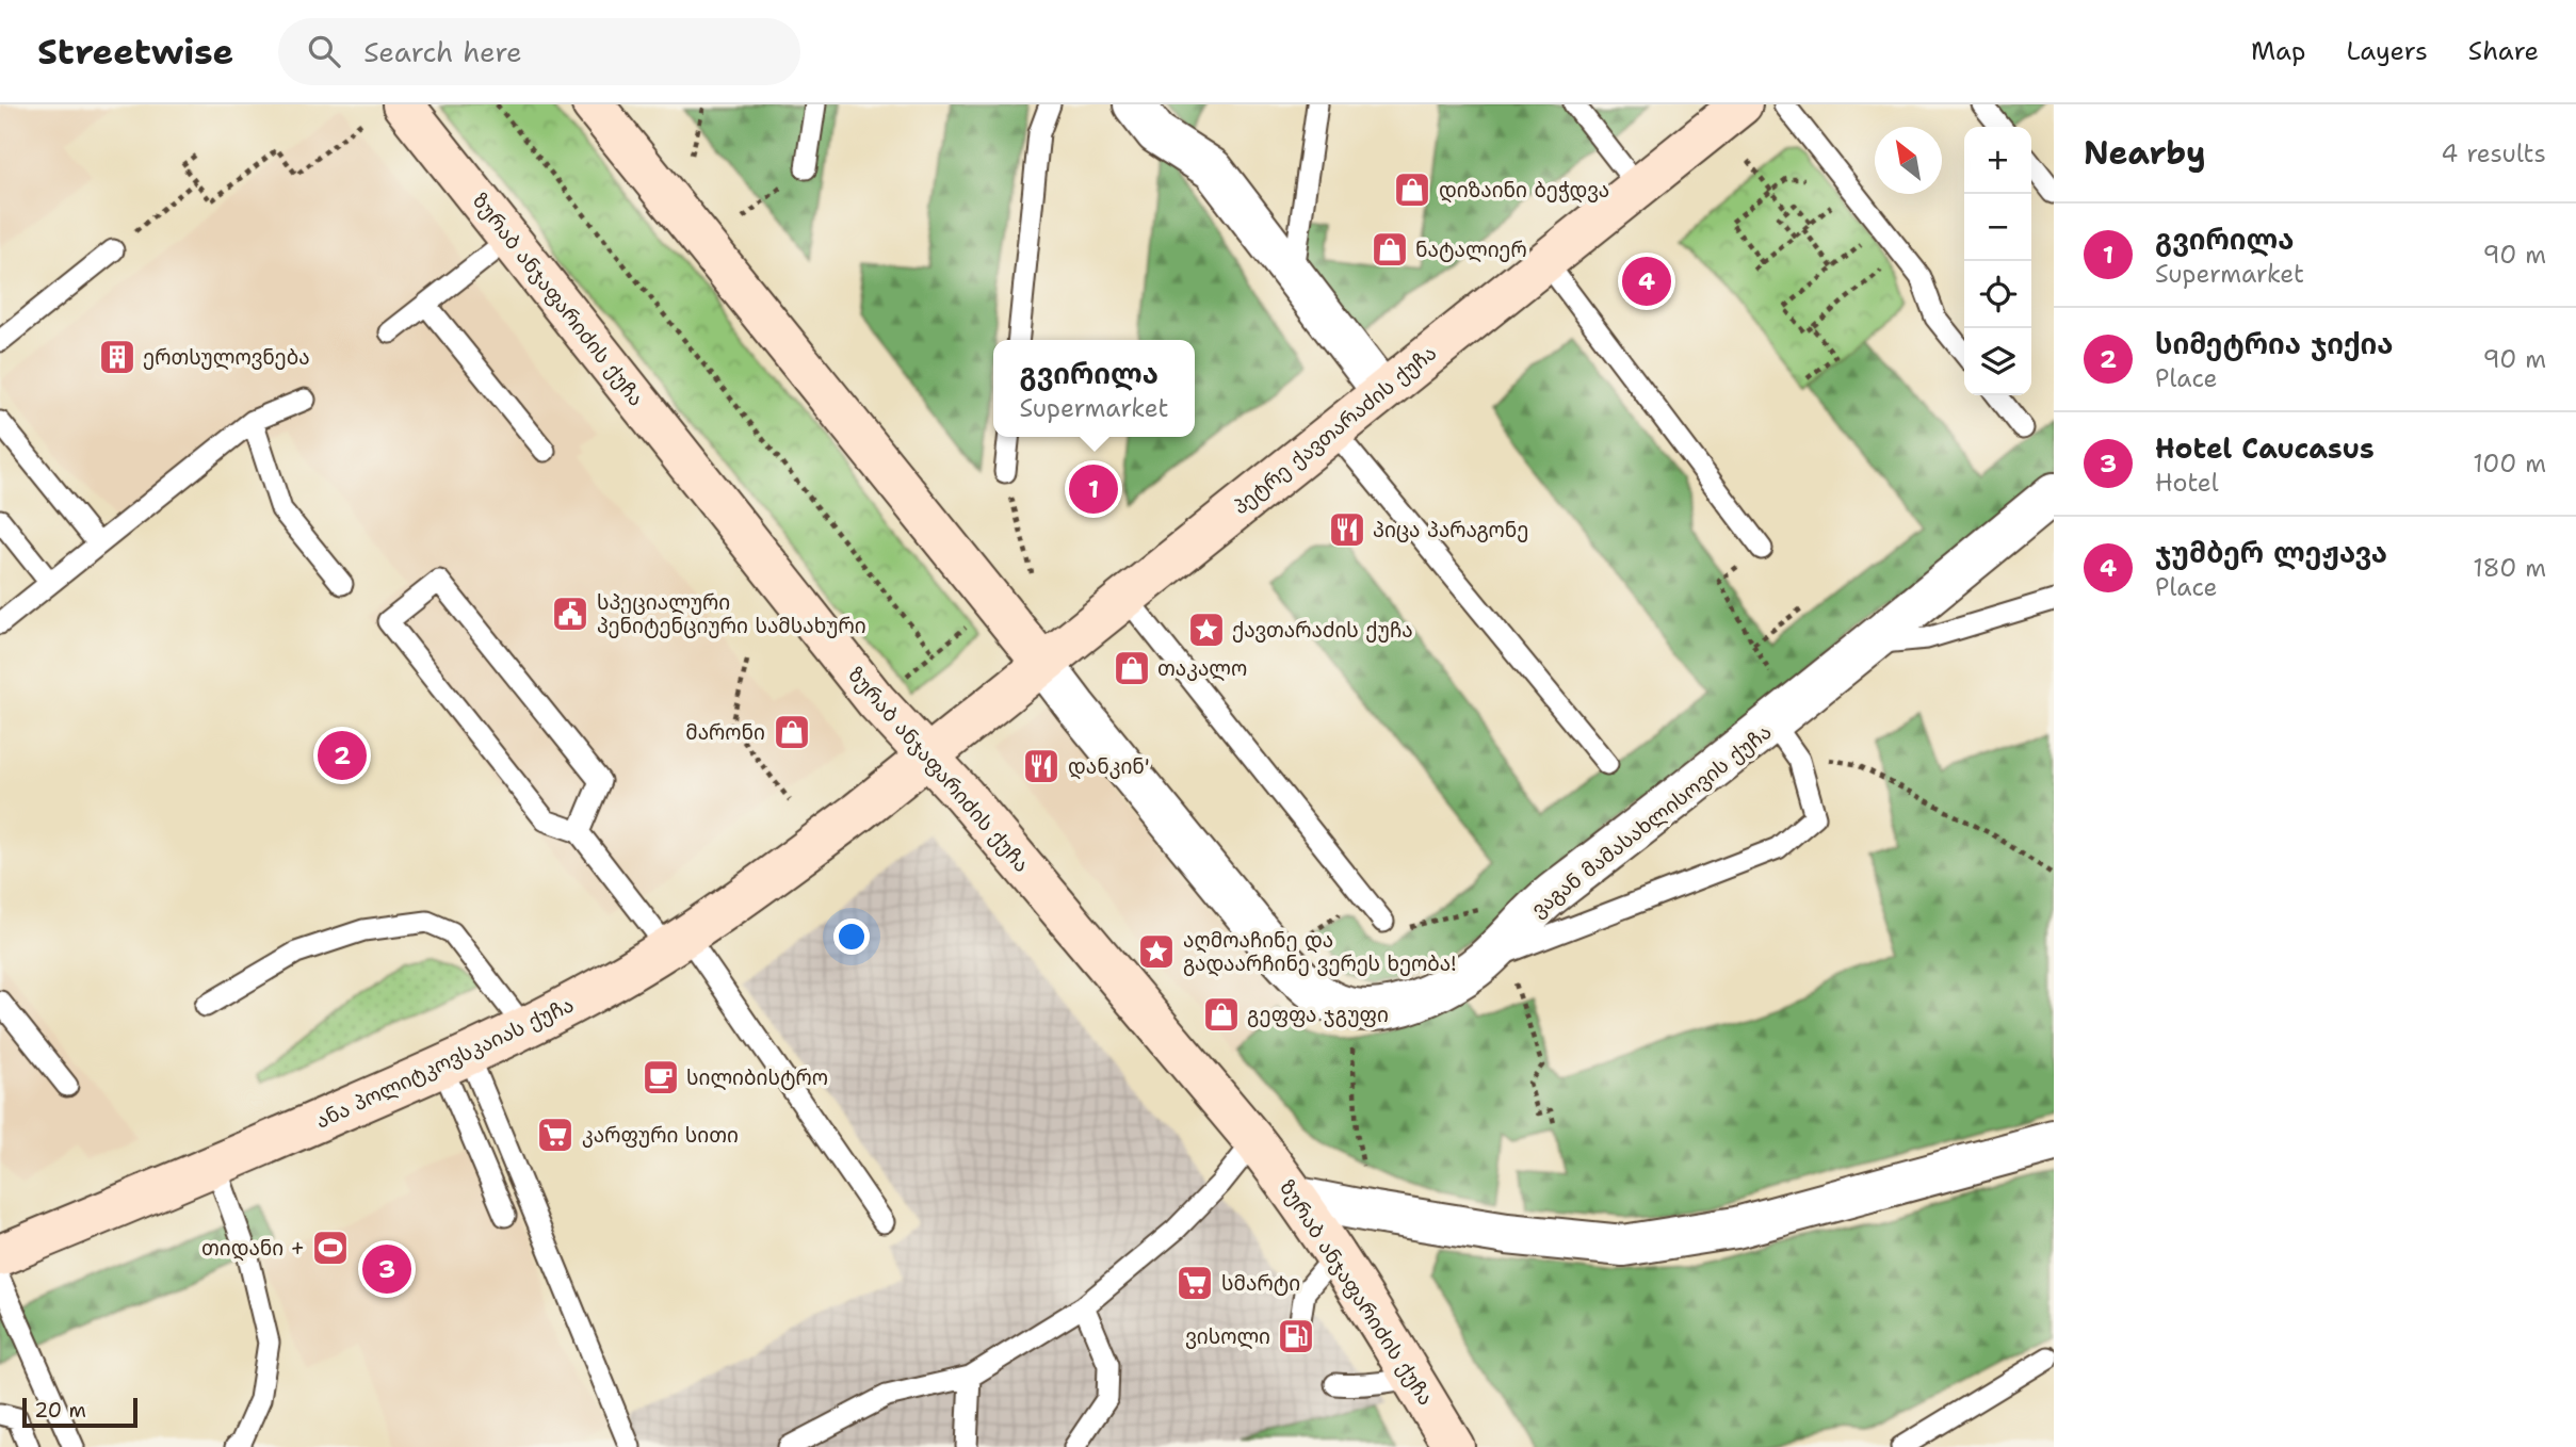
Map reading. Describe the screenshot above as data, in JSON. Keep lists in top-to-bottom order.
{
  "streets": {
    "main road": ["ზურაბ ანჯაფარიძის ქუჩა", "პეტრე ქავთარაძის ქუჩა", "ანა პოლიტკოვსკაიას ქუჩა"],
    "street": ["ვაგან მამასახლისოვის ქუჩა"]
  },
  "crossings": [
    ["ზურაბ ანჯაფარიძის ქუჩა", "პეტრე ქავთარაძის ქუჩა"],
    ["ზურაბ ანჯაფარიძის ქუჩა", "ანა პოლიტკოვსკაიას ქუჩა"],
    ["პეტრე ქავთარაძის ქუჩა", "ვაგან მამასახლისოვის ქუჩა"],
    ["პეტრე ქავთარაძის ქუჩა", "ანა პოლიტკოვსკაიას ქუჩა"]
  ],
  "places": {
    "shop": [
      "დიზაინი ბეჭდვა",
      "ნატალიერ",
      "თაკალო",
      "მარონი",
      "გეფფა ჯგუფი"
    ],
    "building": ["ერთსულოვნება"],
    "restaurant": ["პიცა პარაგონე", "დანკინ'"],
    "public building": ["სპეციალური პენიტენციური სამსახური"],
    "place": ["ქავთარაძის ქუჩა", "აღმოაჩინე და გადაარჩინე ვერეს ხეობა!"],
    "cafe": ["სილიბისტრო"],
    "supermarket": ["კარფური სითი", "სმარტი"],
    "sports": ["თიდანი +"],
    "fuel station": ["ვისოლი"]
  },
  "scale_bar": "20 m",
  "north": "top left",
  "page": {
    "header": "Streetwise",
    "search": "Search here",
    "nav": ["Map", "Layers", "Share"],
    "heading": ["Nearby", "4 results"],
    "map_buttons": ["+", "−"],
    "list": [
      {
        "mark": "1",
        "name": "გვირილა",
        "note": "Supermarket",
        "value": "90 m"
      },
      {
        "mark": "2",
        "name": "სიმეტრია ჯიქია",
        "note": "Place",
        "value": "90 m"
      },
      {
        "mark": "3",
        "name": "Hotel Caucasus",
        "note": "Hotel",
        "value": "100 m"
      },
      {
        "mark": "4",
        "name": "ჯუმბერ ლეჟავა",
        "note": "Place",
        "value": "180 m"
      }
    ],
    "pins": [
      "4",
      "1",
      "2",
      "3"
    ],
    "popup": ["გვირილა", "Supermarket"],
    "scale": "20 m"
  }
}
